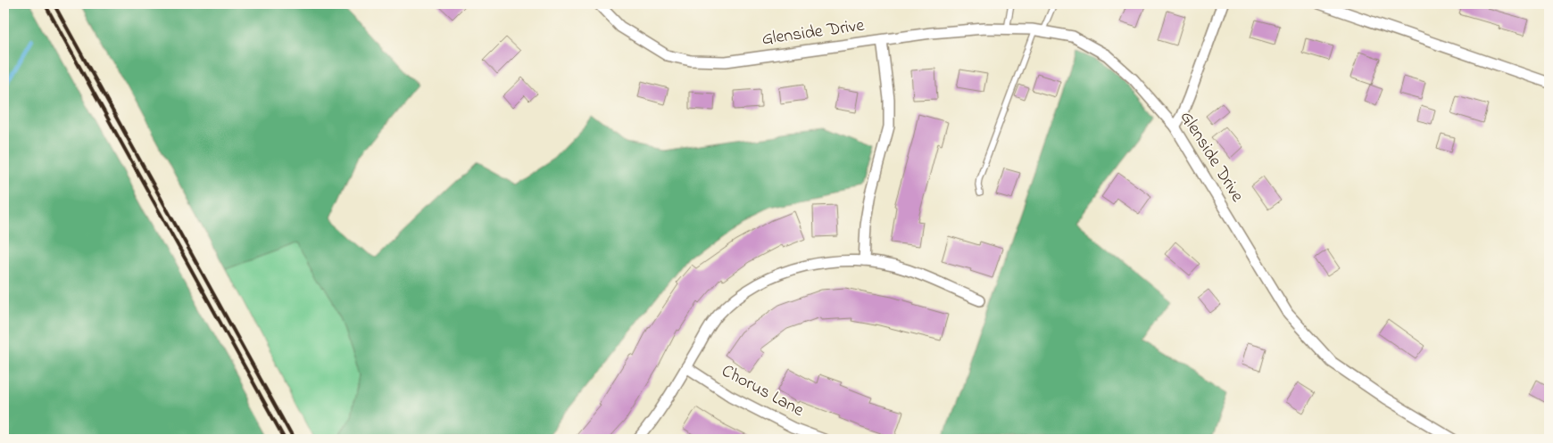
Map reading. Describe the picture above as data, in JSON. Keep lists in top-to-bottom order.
{
  "streets": {
    "street": ["Glenside Drive", "Chorus Lane"]
  }
}
